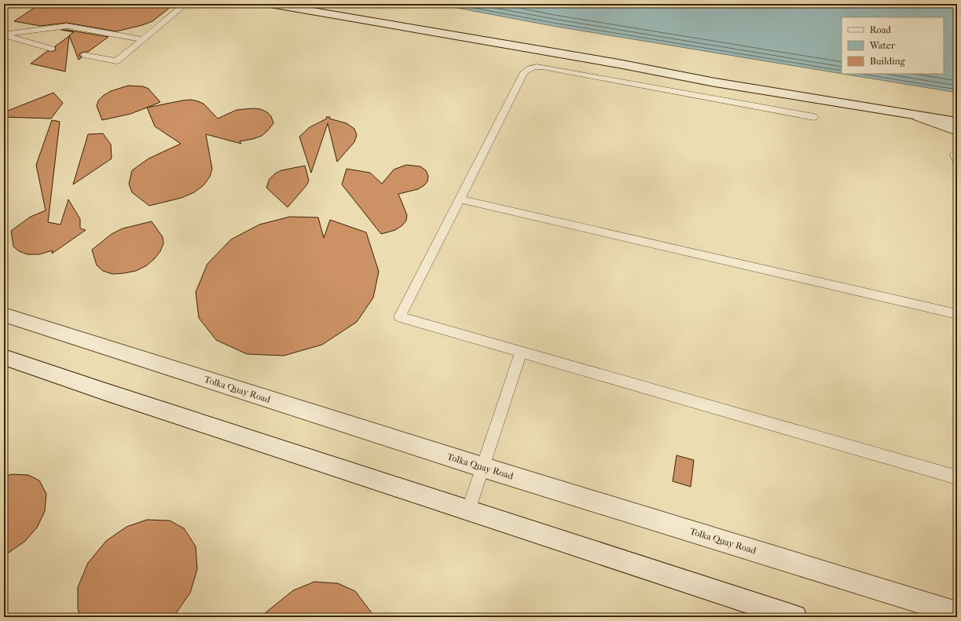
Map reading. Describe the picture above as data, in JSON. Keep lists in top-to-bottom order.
{
  "streets": {
    "street": ["Tolka Quay Road"]
  },
  "legend": ["Road", "Water", "Building"]
}
